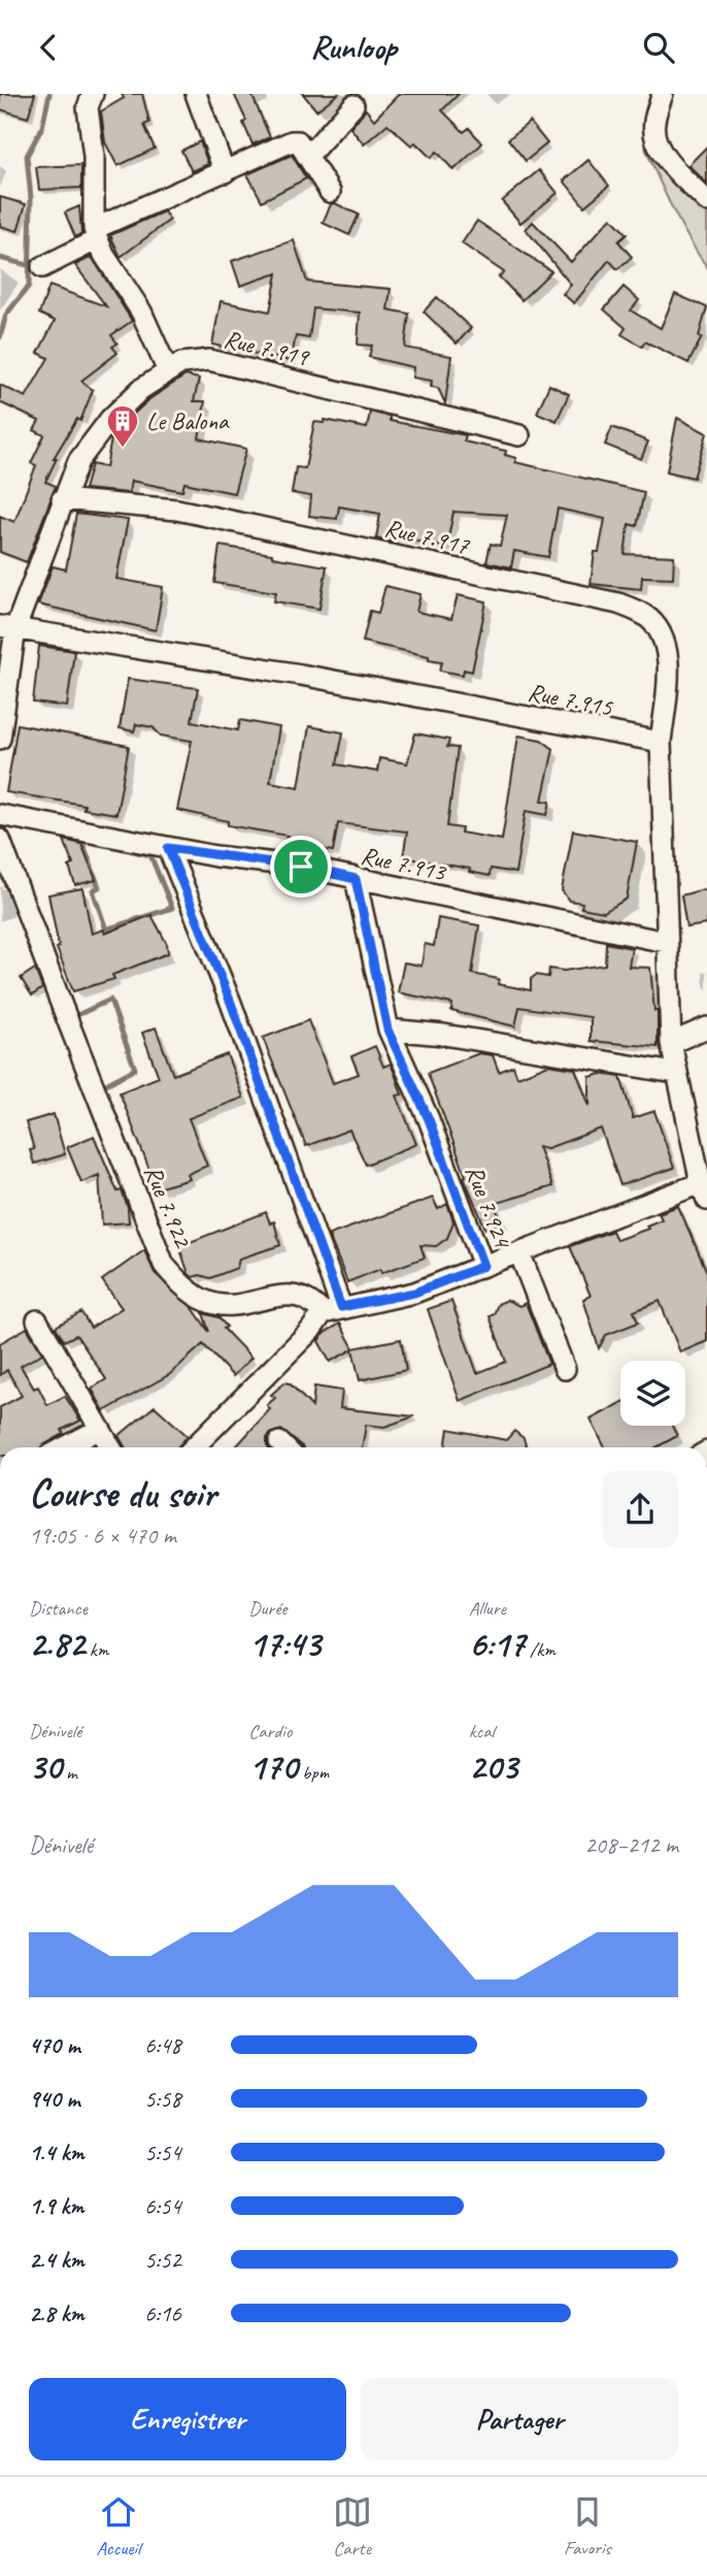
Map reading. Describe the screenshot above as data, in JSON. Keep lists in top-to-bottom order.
{
  "streets": {
    "street": [
      "Rue 7.919",
      "Rue 7.917",
      "Rue 7.915",
      "Rue 7.913",
      "Rue 7.922",
      "Rue 7.924"
    ]
  },
  "crossings": [
    ["Rue 7.919", "Rue 7.917"],
    ["Rue 7.919", "Rue 7.915"],
    ["Rue 7.917", "Rue 7.915"],
    ["Rue 7.913", "Rue 7.924"]
  ],
  "places": {
    "building": ["Le Balona"]
  },
  "page": {
    "header": "Runloop",
    "heading": ["Course du soir", "19:05 · 6 × 470 m"],
    "stats": [
      ["Distance", "2.82 km"],
      ["Durée", "17:43"],
      ["Allure", "6:17 /km"],
      ["Dénivelé", "30 m"],
      ["Cardio", "170 bpm"],
      ["kcal", "203"]
    ],
    "chart": ["Dénivelé", "208–212 m"],
    "list": [
      {
        "name": "470 m",
        "note": "6:48"
      },
      {
        "name": "940 m",
        "note": "5:58"
      },
      {
        "name": "1.4 km",
        "note": "5:54"
      },
      {
        "name": "1.9 km",
        "note": "6:54"
      },
      {
        "name": "2.4 km",
        "note": "5:52"
      },
      {
        "name": "2.8 km",
        "note": "6:16"
      }
    ],
    "buttons": ["Enregistrer", "Partager"],
    "tabs": ["Accueil", "Carte", "Favoris"]
  }
}
